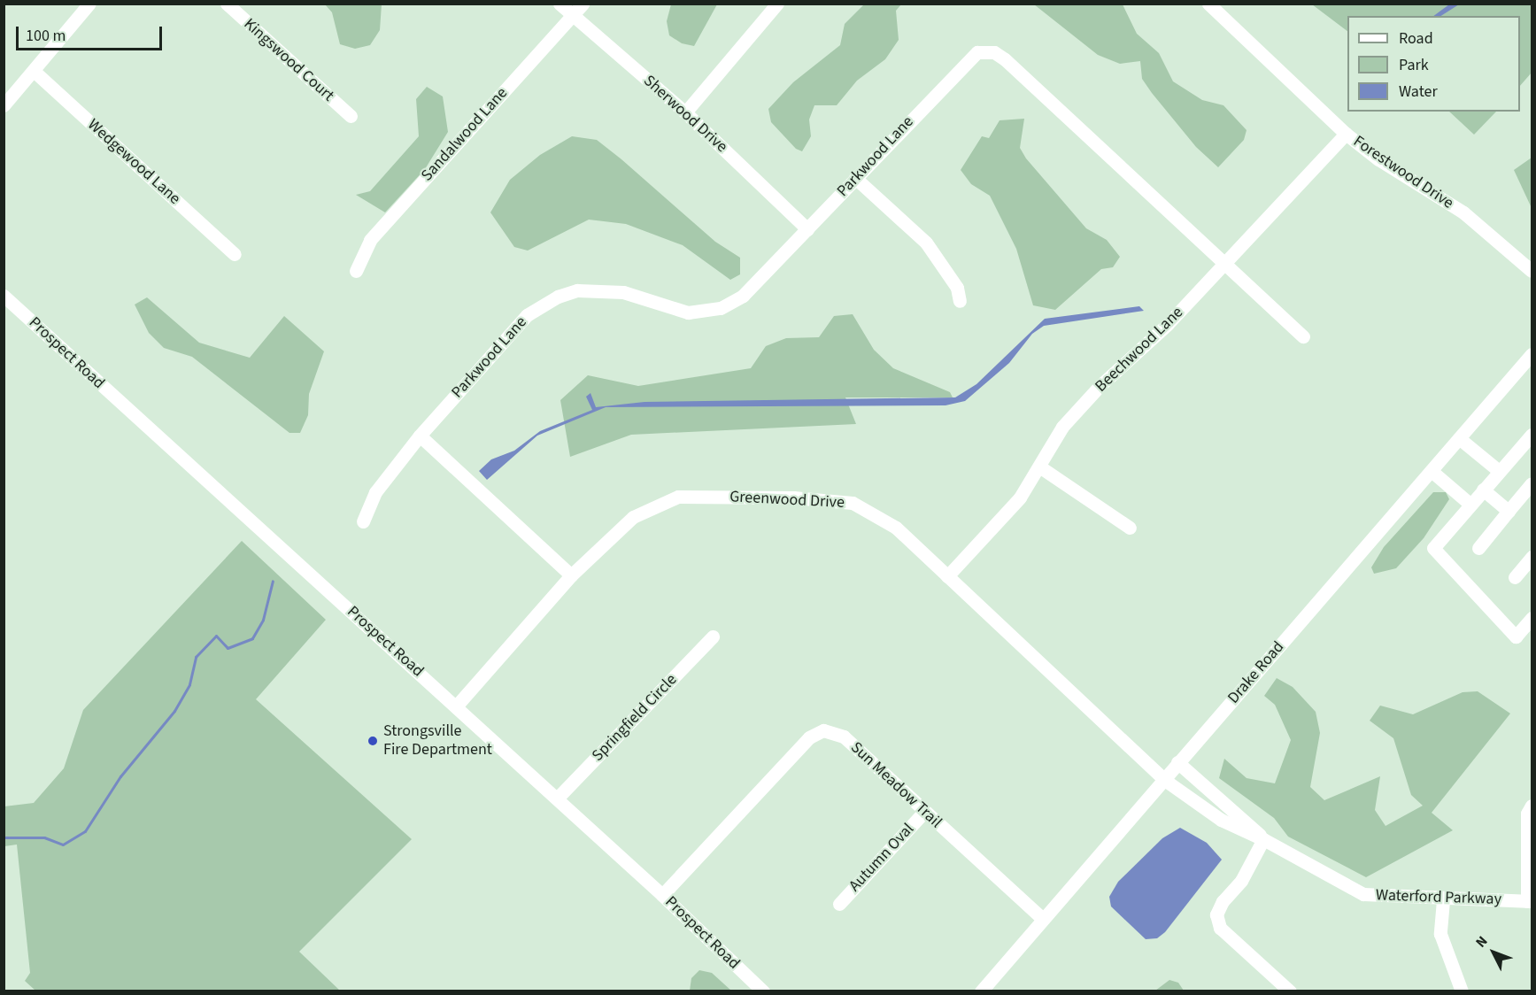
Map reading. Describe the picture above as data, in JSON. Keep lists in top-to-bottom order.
{
  "streets": {
    "street": [
      "Kingswood Court",
      "Sherwood Drive",
      "Sandalwood Lane",
      "Parkwood Lane",
      "Wedgewood Lane",
      "Forestwood Drive",
      "Beechwood Lane",
      "Prospect Road",
      "Greenwood Drive",
      "Drake Road",
      "Springfield Circle",
      "Sun Meadow Trail",
      "Autumn Oval",
      "Waterford Parkway"
    ]
  },
  "crossings": [
    ["Sherwood Drive", "Sandalwood Lane"],
    ["Sherwood Drive", "Parkwood Lane"],
    ["Parkwood Lane", "Beechwood Lane"],
    ["Forestwood Drive", "Beechwood Lane"],
    ["Beechwood Lane", "Greenwood Drive"],
    ["Prospect Road", "Greenwood Drive"],
    ["Prospect Road", "Springfield Circle"],
    ["Prospect Road", "Sun Meadow Trail"],
    ["Greenwood Drive", "Drake Road"],
    ["Greenwood Drive", "Waterford Parkway"],
    ["Drake Road", "Sun Meadow Trail"],
    ["Drake Road", "Waterford Parkway"],
    ["Sun Meadow Trail", "Autumn Oval"]
  ],
  "places": ["Strongsville Fire Department"],
  "legend": ["Road", "Park", "Water"],
  "scale_bar": "100 m",
  "north": "top left"
}
